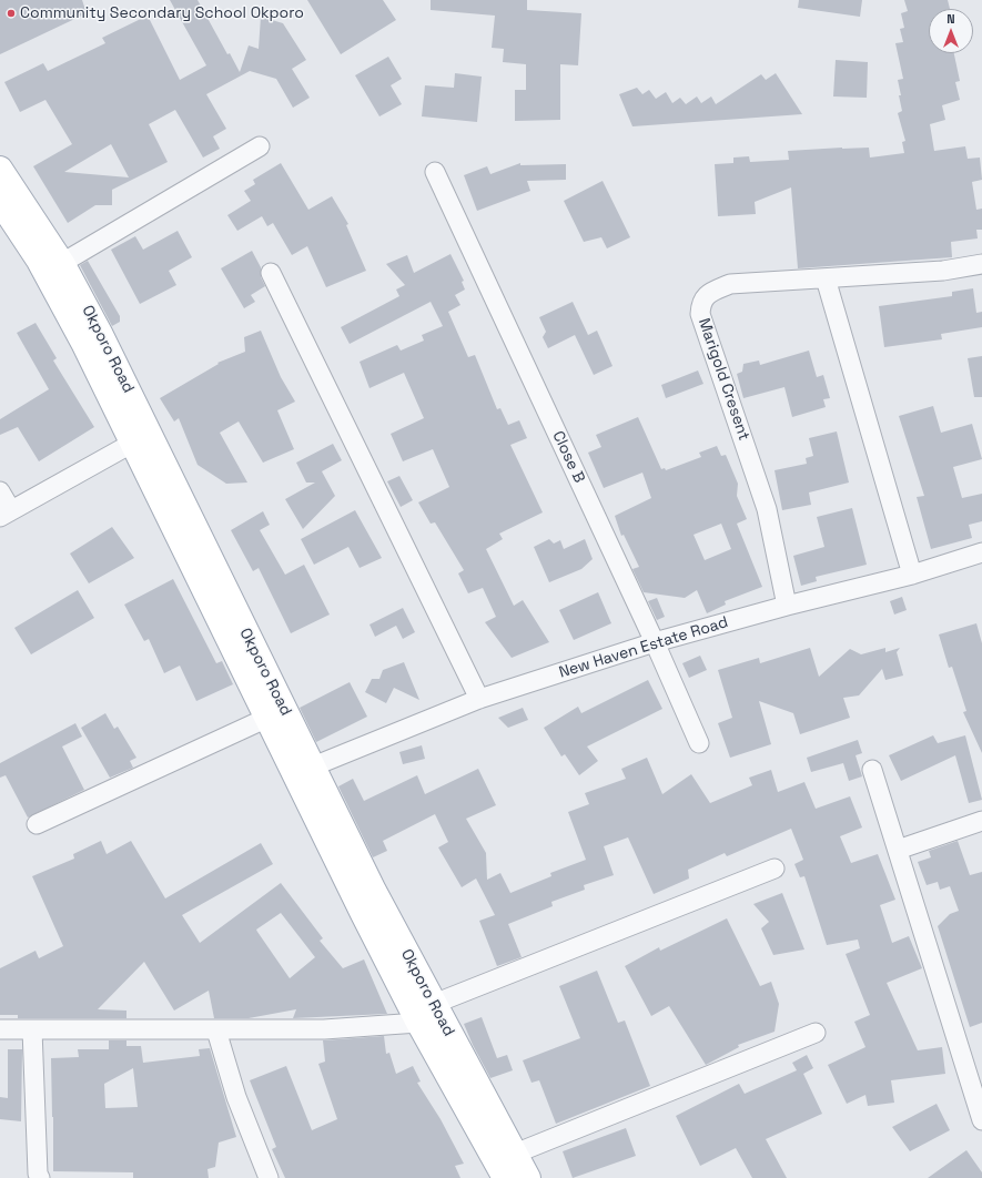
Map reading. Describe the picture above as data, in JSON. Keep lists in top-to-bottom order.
{
  "streets": {
    "main road": ["Okporo Road"],
    "street": ["Marigold Cresent", "Close B", "New Haven Estate Road"]
  },
  "crossings": [
    ["Okporo Road", "New Haven Estate Road"],
    ["Marigold Cresent", "New Haven Estate Road"],
    ["Close B", "New Haven Estate Road"]
  ],
  "places": ["Community Secondary School Okporo"],
  "north": "top"
}
